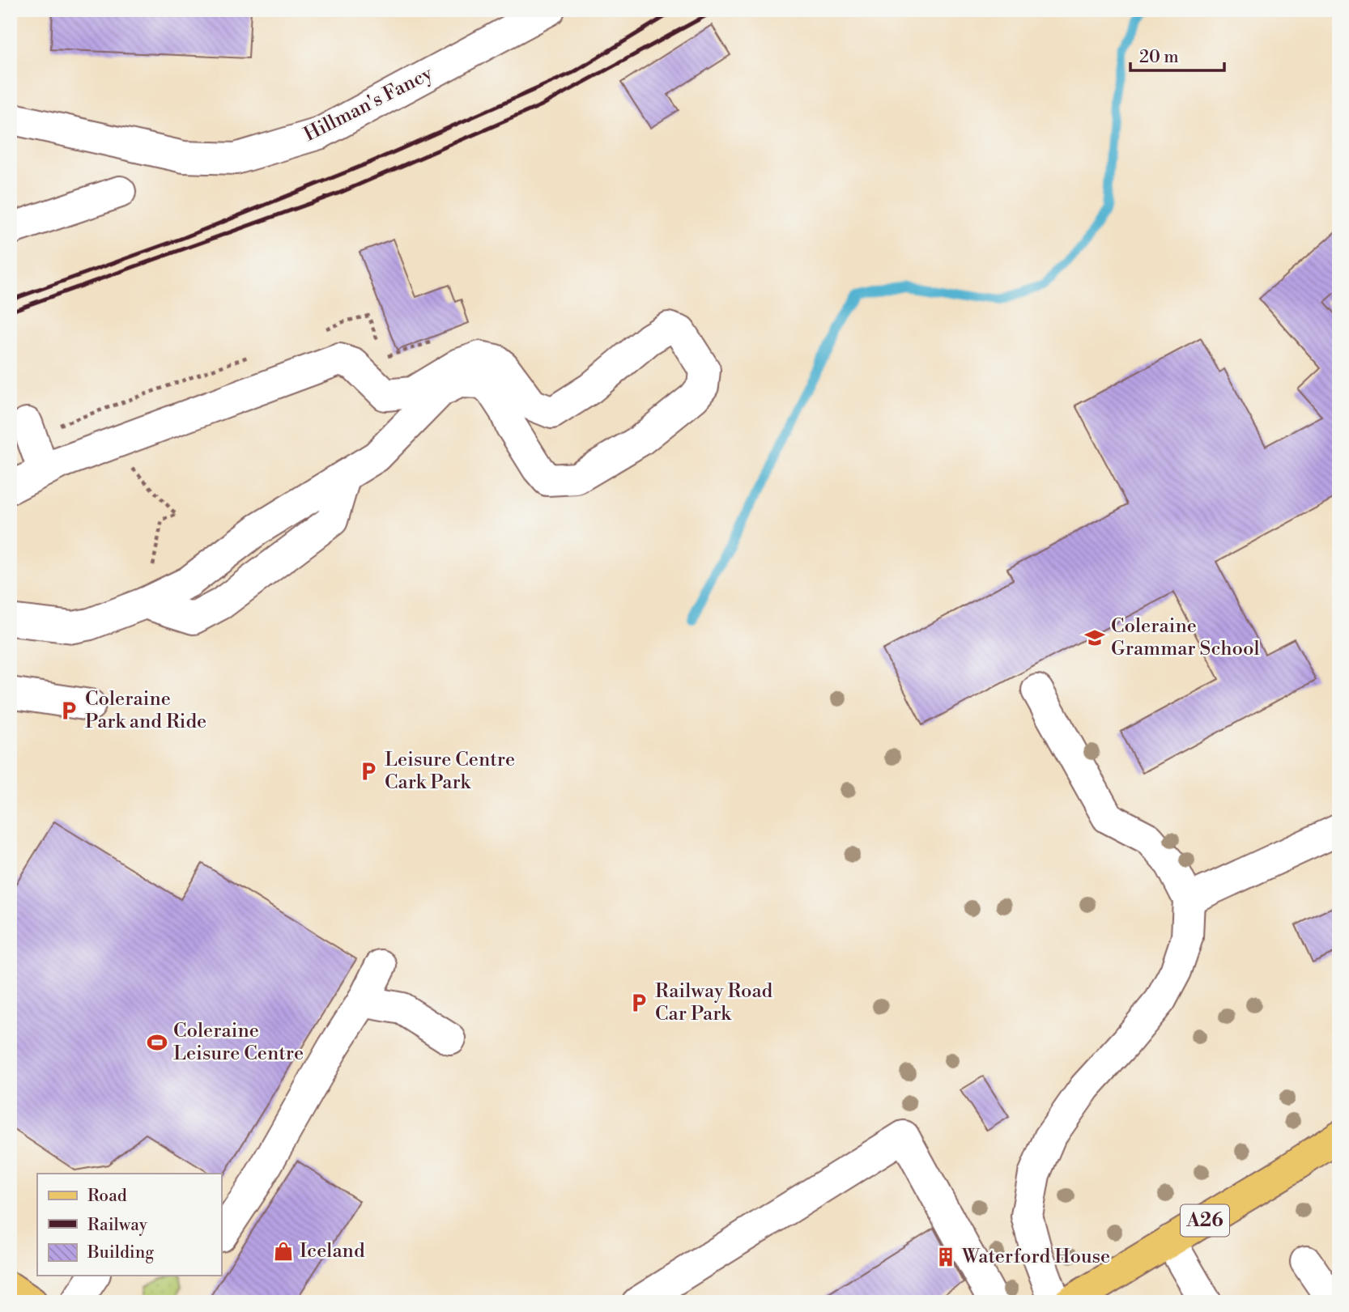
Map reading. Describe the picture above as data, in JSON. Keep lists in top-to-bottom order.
{
  "streets": {
    "main road": ["A26"],
    "street": ["Hillman's Fancy"]
  },
  "places": {
    "school or university": ["Coleraine Grammar School"],
    "parking": ["Coleraine Park and Ride", "Leisure Centre Cark Park", "Railway Road Car Park"],
    "sports": ["Coleraine Leisure Centre"],
    "shop": ["Iceland"],
    "building": ["Waterford House"]
  },
  "legend": ["Road", "Railway", "Building"],
  "scale_bar": "20 m"
}
